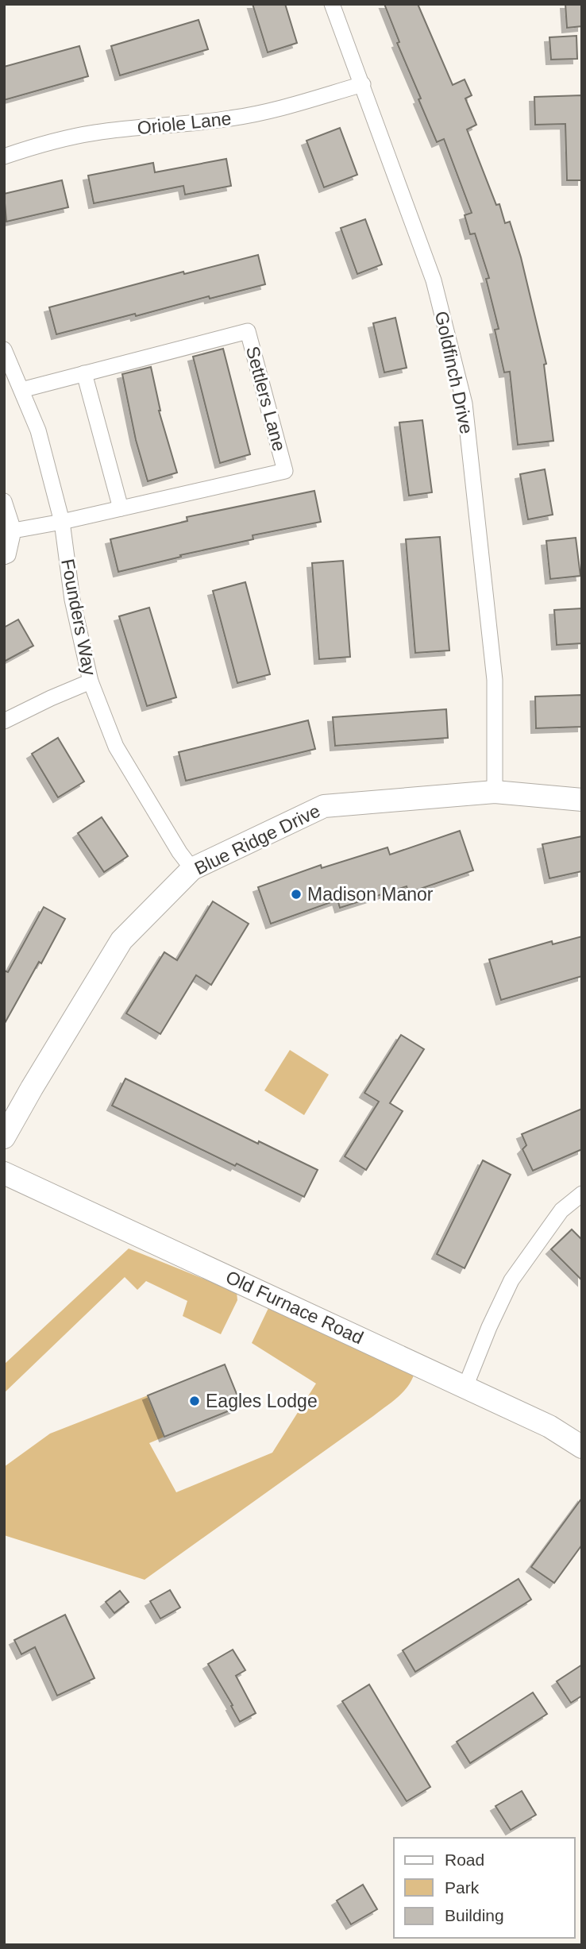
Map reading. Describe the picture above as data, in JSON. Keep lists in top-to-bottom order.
{
  "streets": {
    "street": [
      "Oriole Lane",
      "Goldfinch Drive",
      "Settlers Lane",
      "Founders Way",
      "Blue Ridge Drive",
      "Old Furnace Road"
    ]
  },
  "crossings": [
    ["Oriole Lane", "Goldfinch Drive"],
    ["Goldfinch Drive", "Blue Ridge Drive"],
    ["Settlers Lane", "Founders Way"],
    ["Founders Way", "Blue Ridge Drive"]
  ],
  "places": ["Madison Manor", "Eagles Lodge"],
  "legend": ["Road", "Park", "Building"]
}
